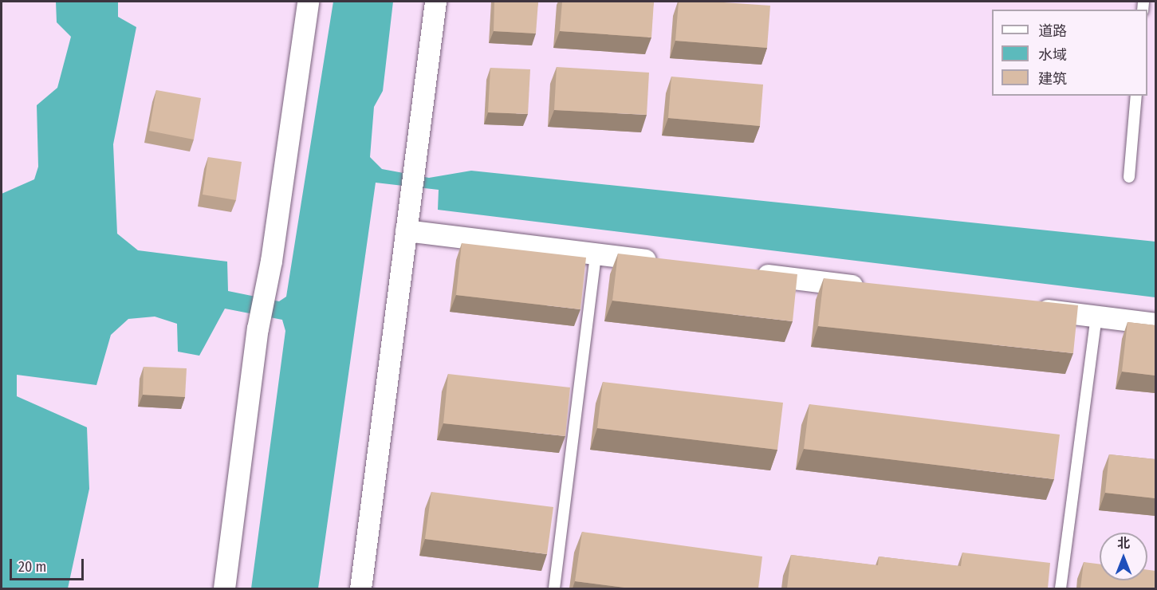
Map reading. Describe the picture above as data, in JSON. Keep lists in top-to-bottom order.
{
  "legend": ["道路", "水域", "建筑"],
  "scale_bar": "20 m",
  "north": "top"
}
